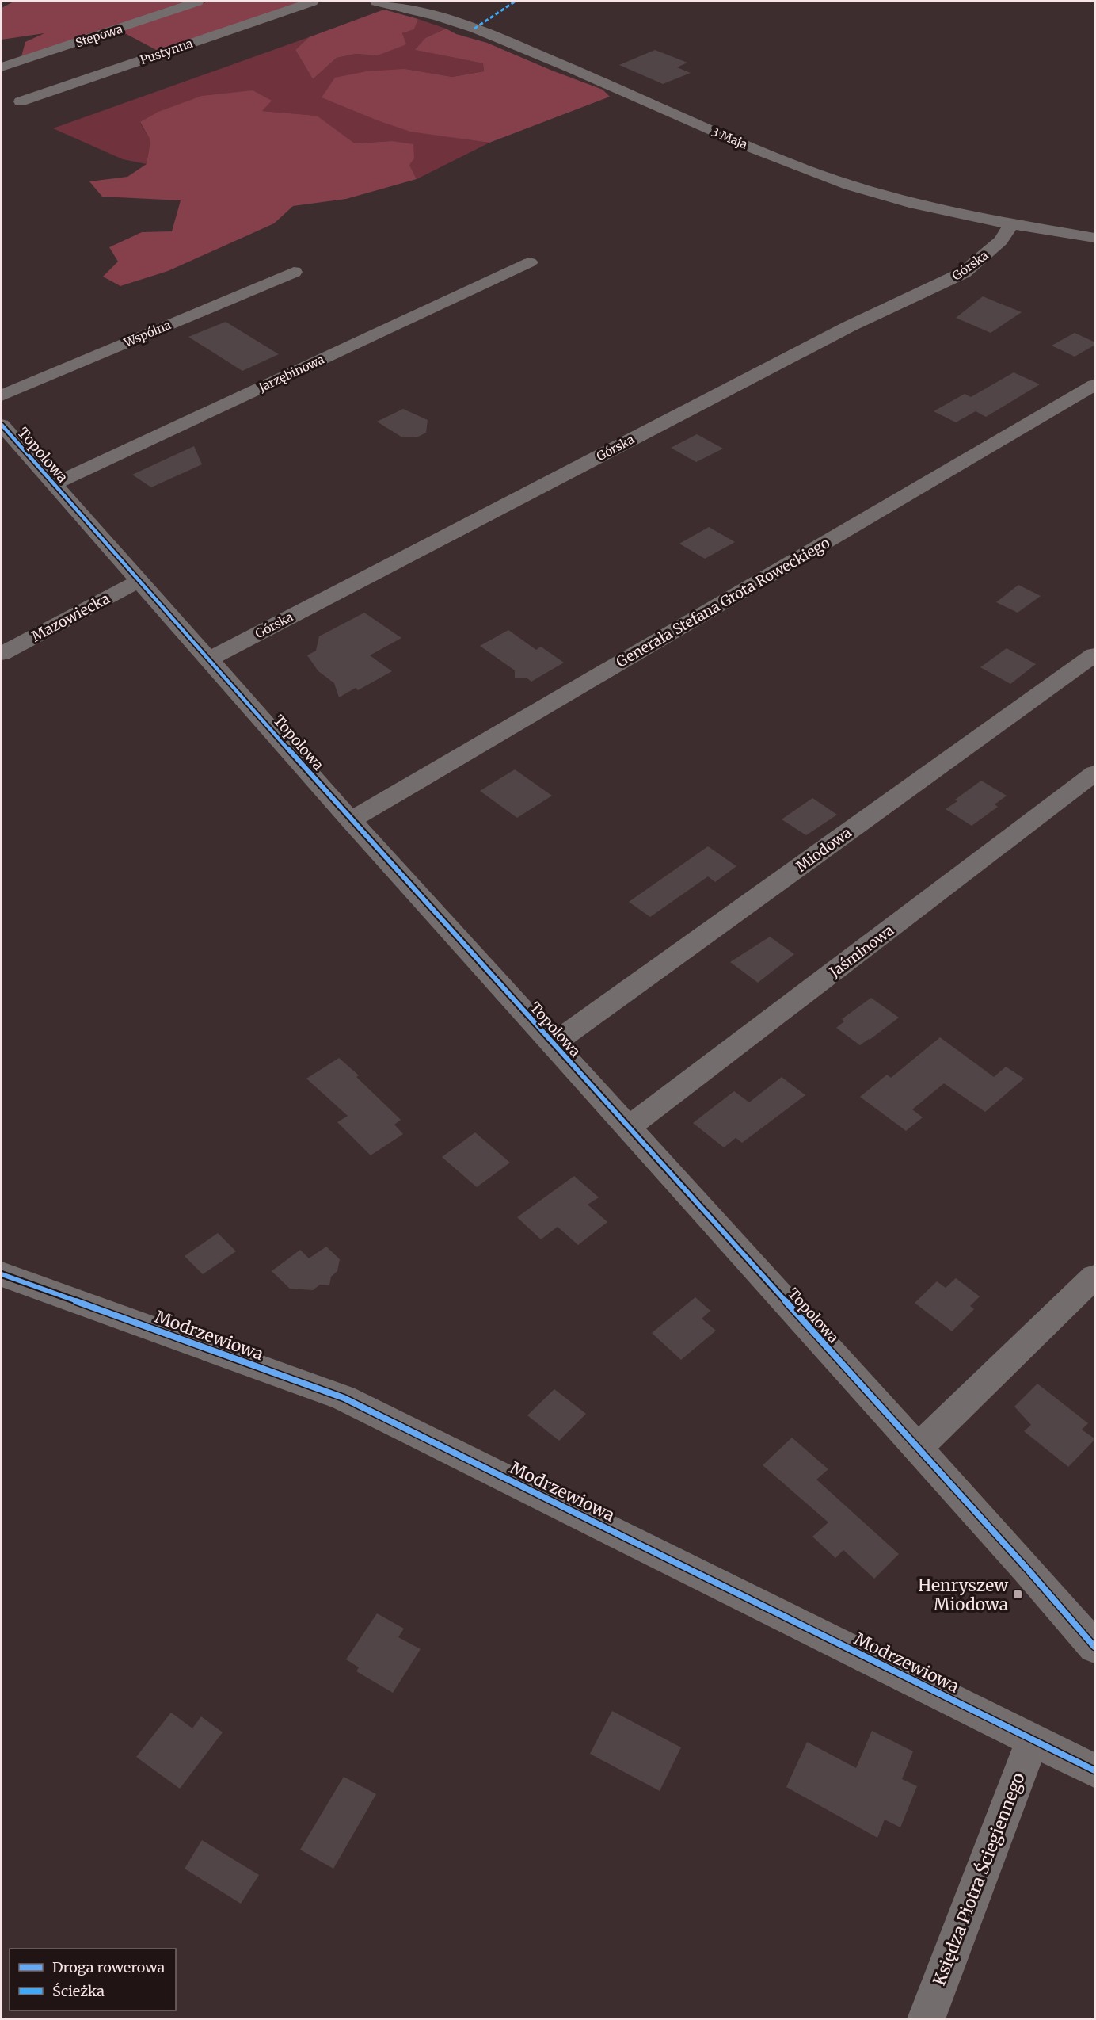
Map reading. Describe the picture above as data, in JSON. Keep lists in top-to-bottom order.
{
  "streets": {
    "street": [
      "Stepowa",
      "Pustynna",
      "3 Maja",
      "Górska",
      "Wspólna",
      "Jarzębinowa",
      "Topolowa",
      "Generała Stefana Grota Roweckiego",
      "Mazowiecka",
      "Miodowa",
      "Jaśminowa",
      "Modrzewiowa",
      "Księdza Piotra Ściegiennego"
    ]
  },
  "crossings": [
    ["3 Maja", "Górska"],
    ["Górska", "Topolowa"],
    ["Jarzębinowa", "Topolowa"],
    ["Topolowa", "Generała Stefana Grota Roweckiego"],
    ["Topolowa", "Mazowiecka"],
    ["Topolowa", "Miodowa"],
    ["Topolowa", "Jaśminowa"],
    ["Modrzewiowa", "Księdza Piotra Ściegiennego"]
  ],
  "places": {
    "transit": ["Henryszew Miodowa"]
  },
  "legend": ["Droga rowerowa", "Ścieżka"]
}
